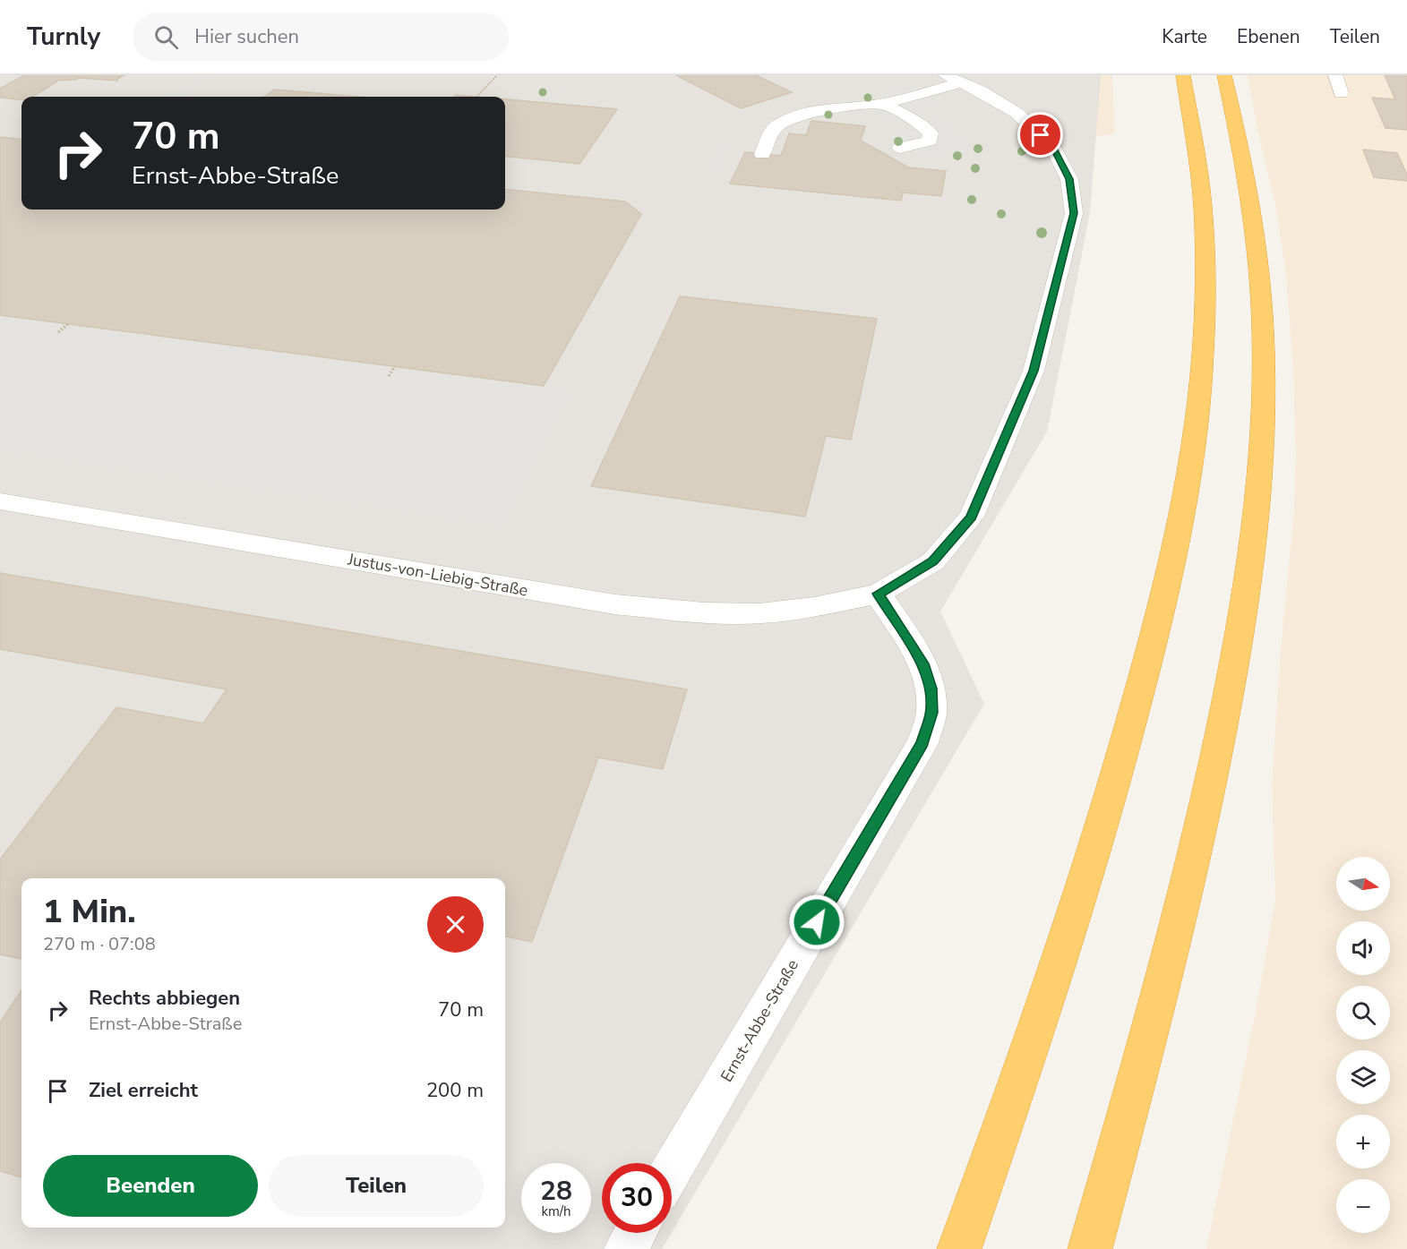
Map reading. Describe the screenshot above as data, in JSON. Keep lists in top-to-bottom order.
{
  "streets": {
    "street": ["Justus-von-Liebig-Straße", "Ernst-Abbe-Straße"]
  },
  "crossings": [
    ["Justus-von-Liebig-Straße", "Ernst-Abbe-Straße"]
  ],
  "north": "right",
  "page": {
    "header": "Turnly",
    "search": "Hier suchen",
    "nav": ["Karte", "Ebenen", "Teilen"],
    "turn": ["70 m", "Ernst-Abbe-Straße"],
    "map_buttons": ["+", "−"],
    "heading": ["1 Min.", "270 m · 07:08"],
    "list": [
      {
        "name": "Rechts abbiegen",
        "note": "Ernst-Abbe-Straße",
        "value": "70 m"
      },
      {
        "name": "Ziel erreicht",
        "value": "200 m"
      }
    ],
    "buttons": ["Beenden", "Teilen"],
    "speed": "28 km/h",
    "limit": "30"
  }
}
